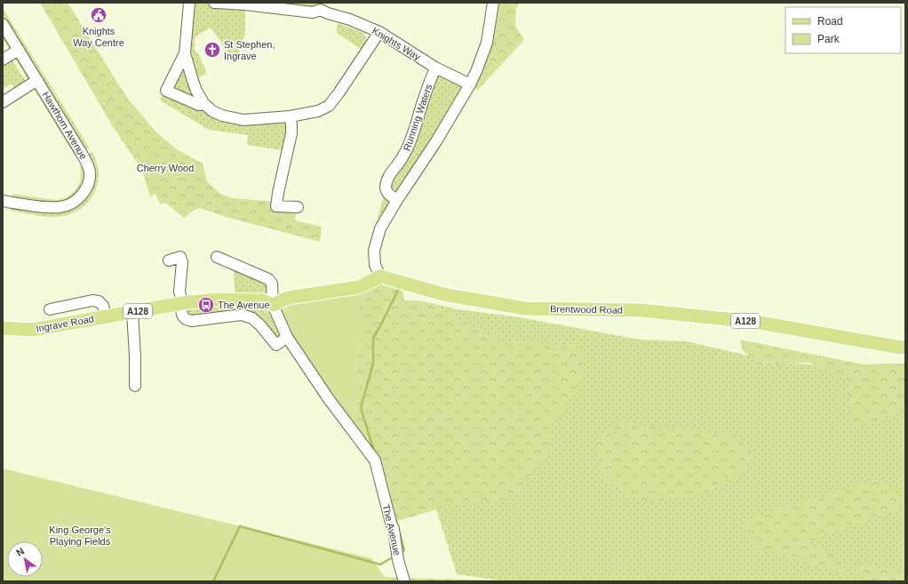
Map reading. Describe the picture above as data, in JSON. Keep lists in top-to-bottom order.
{
  "streets": {
    "main road": ["Brentwood Road", "A128", "Ingrave Road"],
    "street": [
      "Knights Way",
      "Running Waters",
      "Hawthorn Avenue",
      "The Avenue"
    ]
  },
  "crossings": [
    ["Knights Way", "Running Waters"],
    ["Running Waters", "Brentwood Road"],
    ["Ingrave Road", "The Avenue"]
  ],
  "parks": ["Cherry Wood", "King George's Playing Fields"],
  "places": {
    "public building": ["Knights Way Centre"],
    "church": ["St Stephen, Ingrave"],
    "bus stop": ["The Avenue"]
  },
  "legend": ["Road", "Park"],
  "north": "top left"
}
